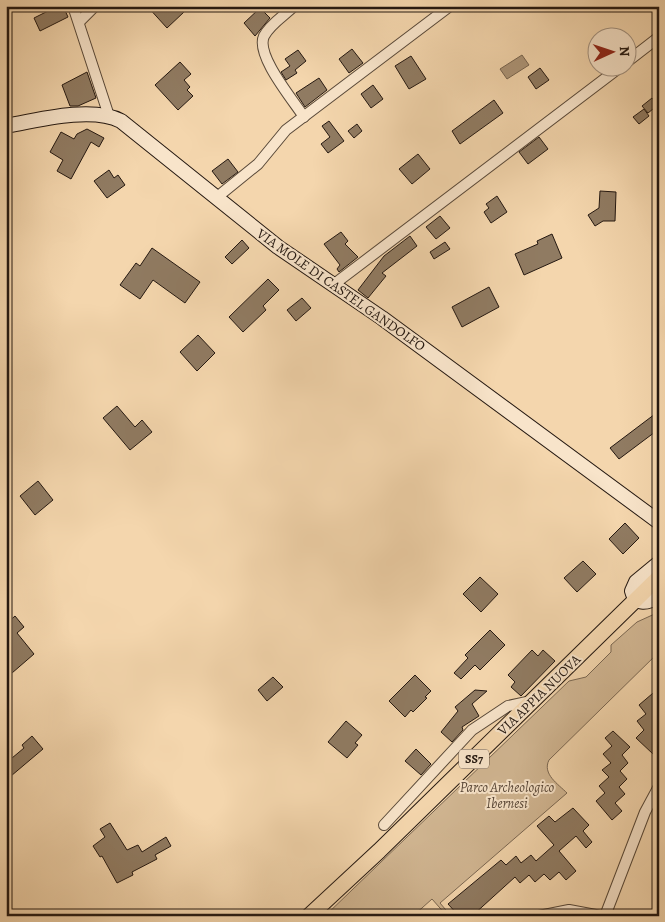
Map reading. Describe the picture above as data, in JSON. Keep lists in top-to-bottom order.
{
  "streets": {
    "main road": ["VIA APPIA NUOVA", "SS7"],
    "street": ["VIA MOLE DI CASTEL GANDOLFO"]
  },
  "parks": ["Parco Archeologico Ibernesi"],
  "north": "right"
}
